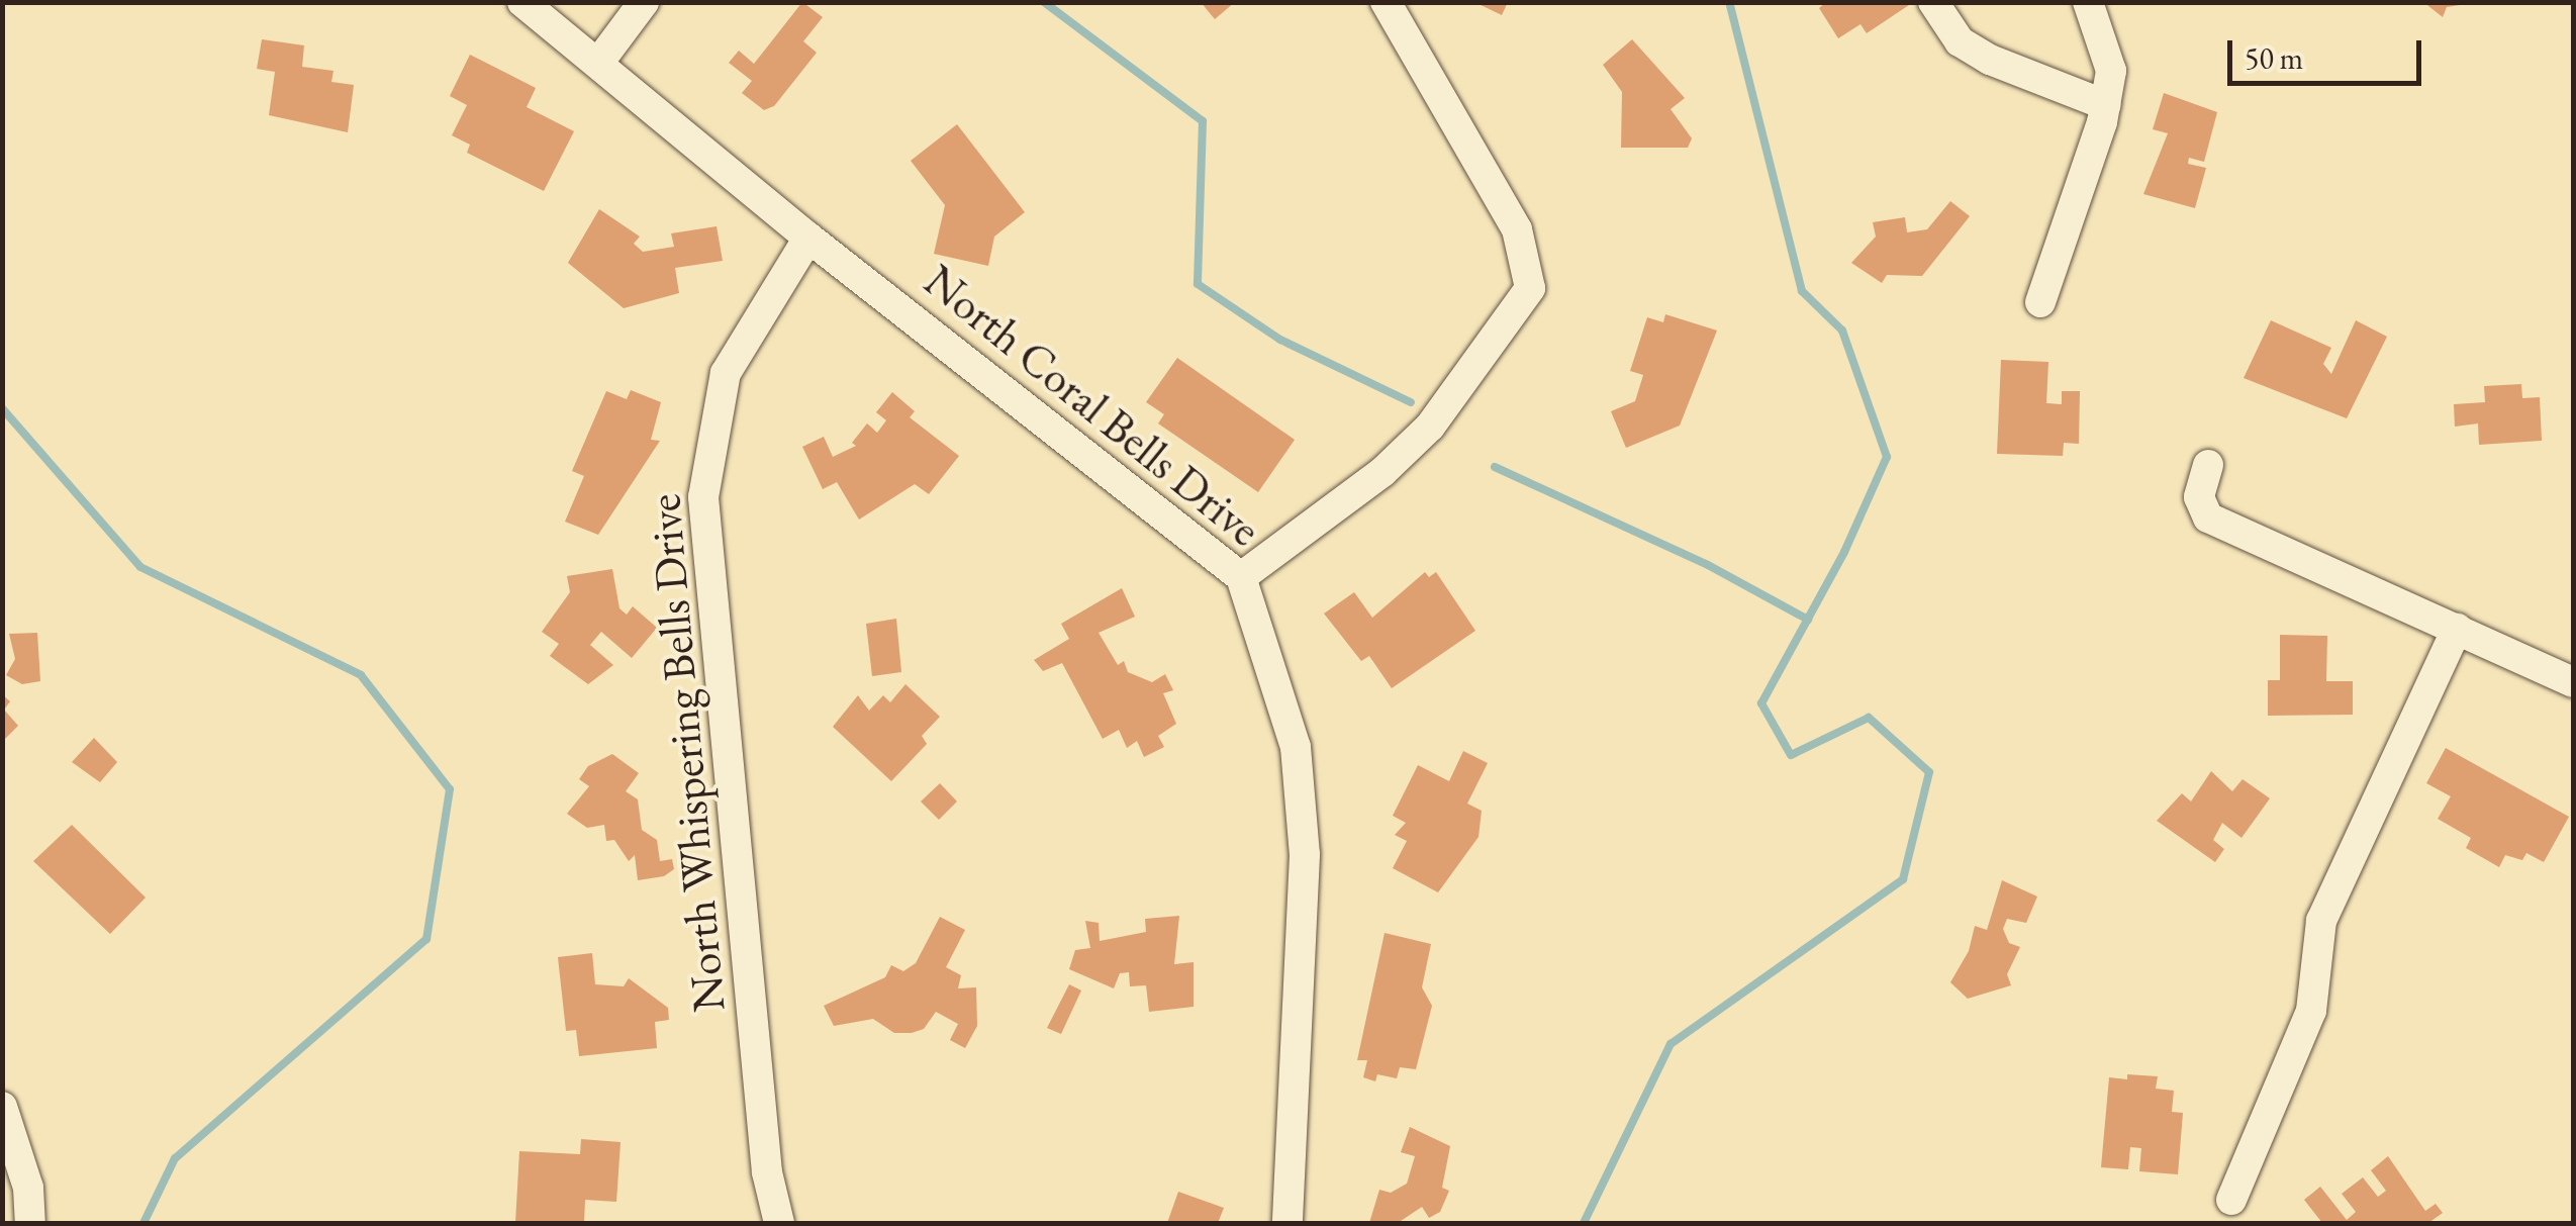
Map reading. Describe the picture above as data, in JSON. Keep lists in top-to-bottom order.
{
  "streets": {
    "street": ["North Coral Bells Drive", "North Whispering Bells Drive"]
  },
  "crossings": [
    ["North Coral Bells Drive", "North Whispering Bells Drive"]
  ],
  "scale_bar": "50 m"
}
